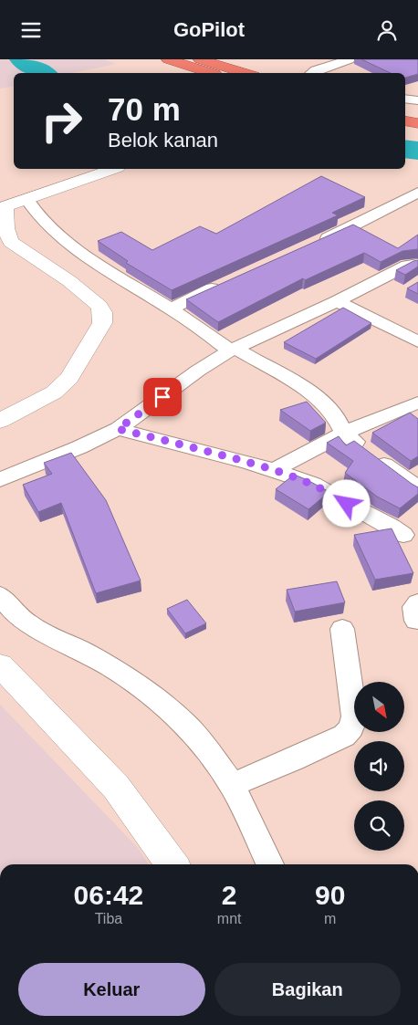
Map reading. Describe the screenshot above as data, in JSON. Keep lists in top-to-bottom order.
{
  "north": "bottom right",
  "page": {
    "header": "GoPilot",
    "turn": ["70 m", "Belok kanan"],
    "eta": [
      "06:42",
      "Tiba",
      "2",
      "mnt",
      "90",
      "m"
    ],
    "buttons": ["Keluar", "Bagikan"]
  }
}
